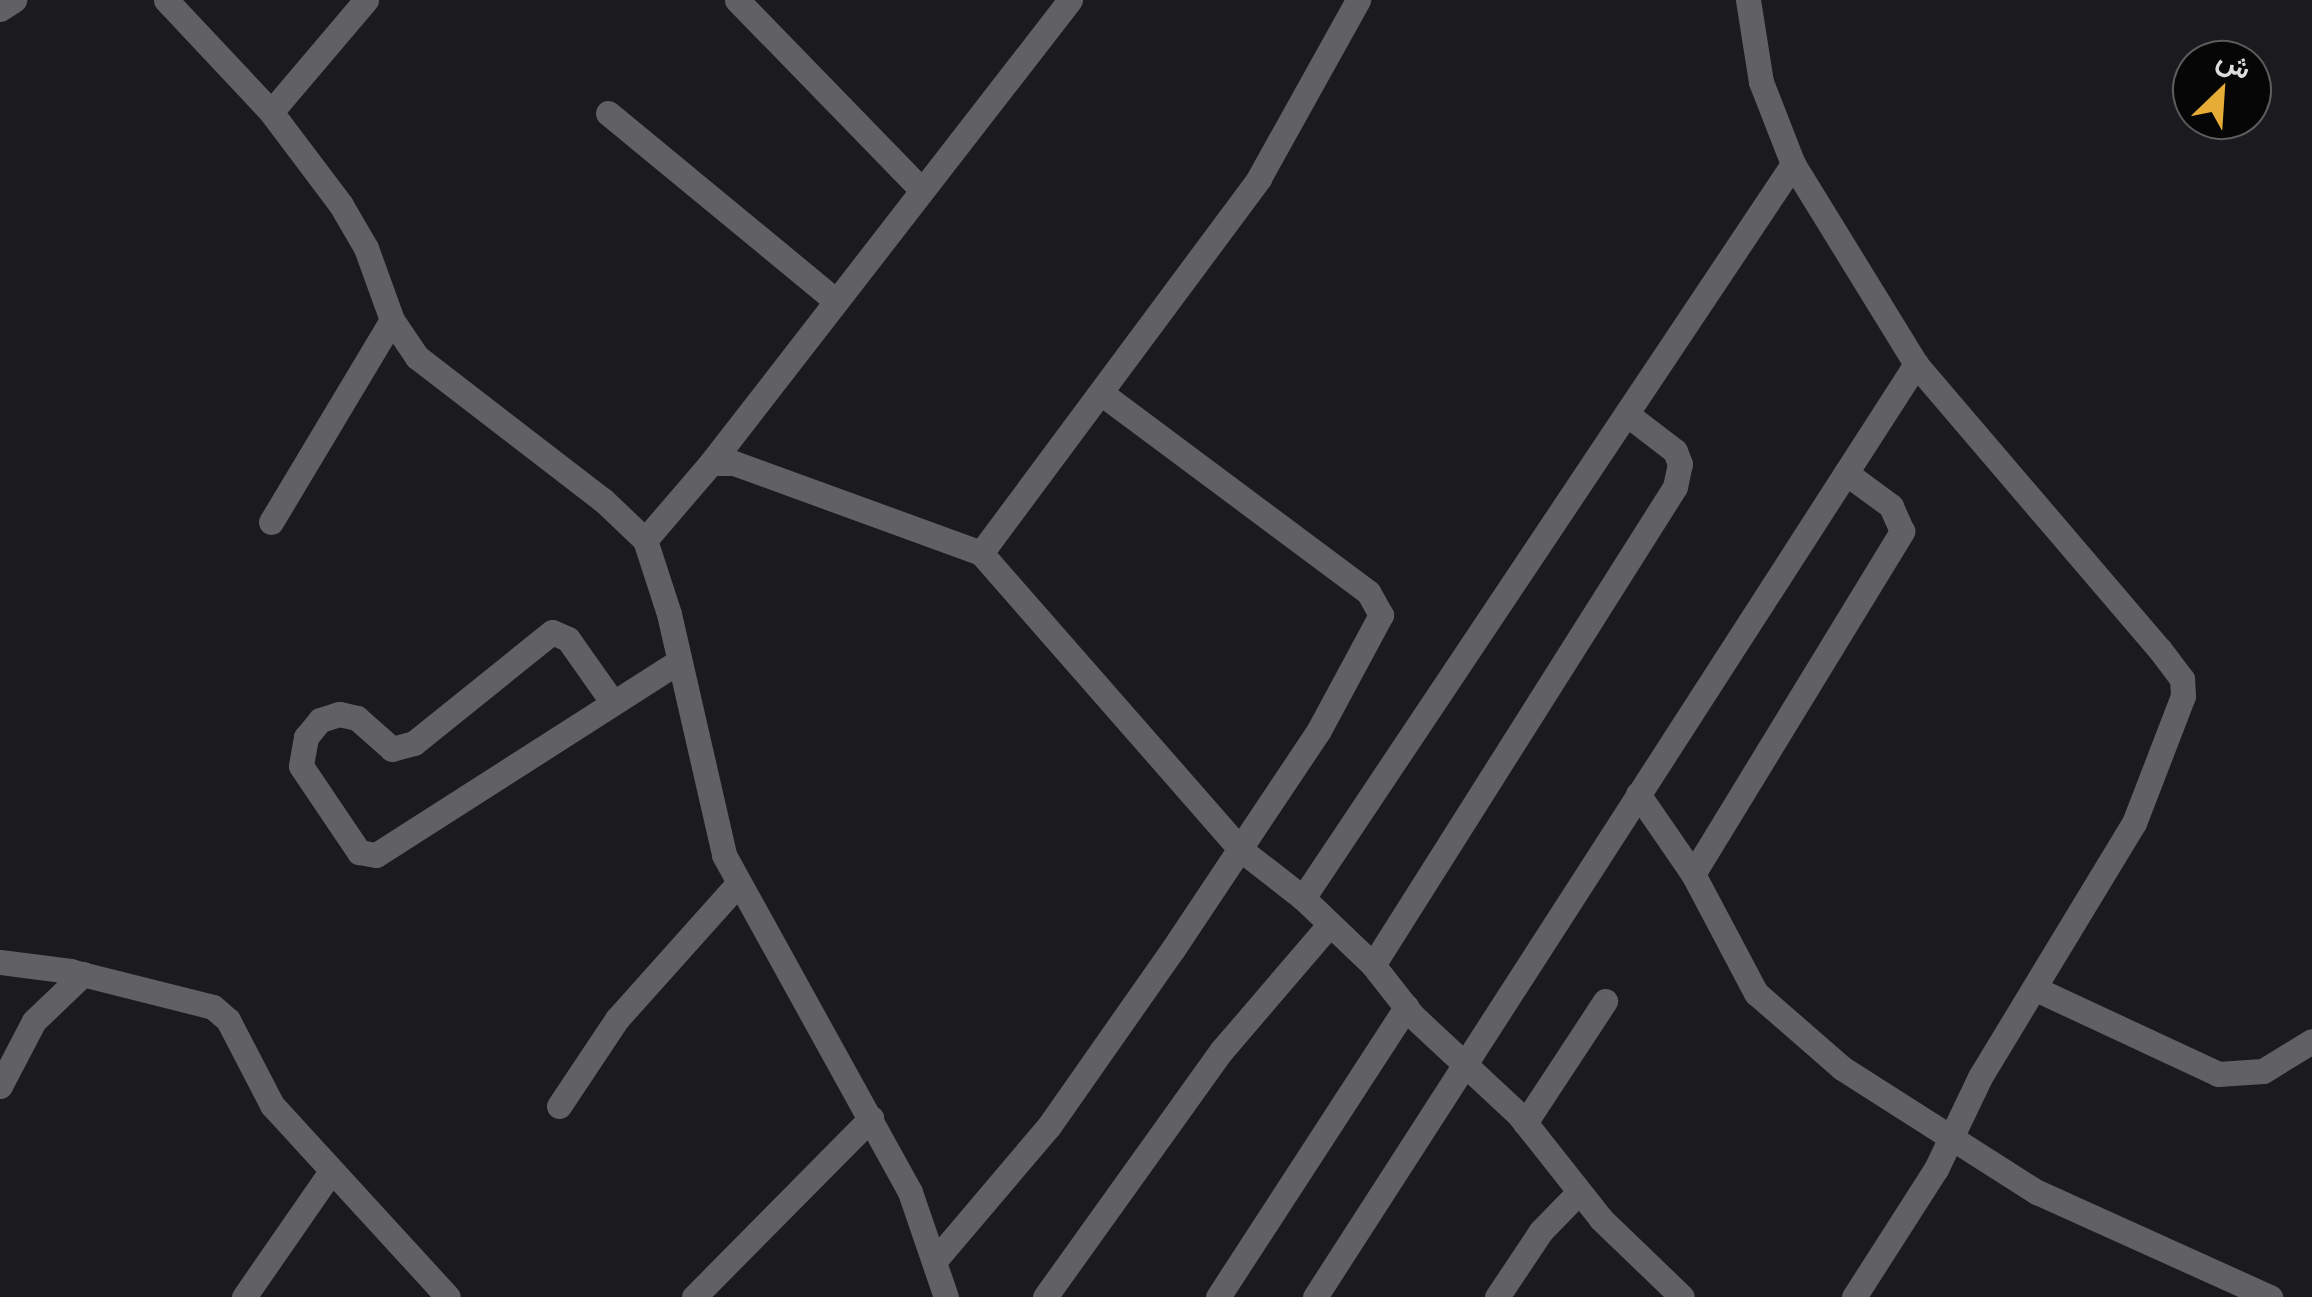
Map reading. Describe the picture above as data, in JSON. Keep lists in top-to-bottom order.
{
  "north": "top right"
}
